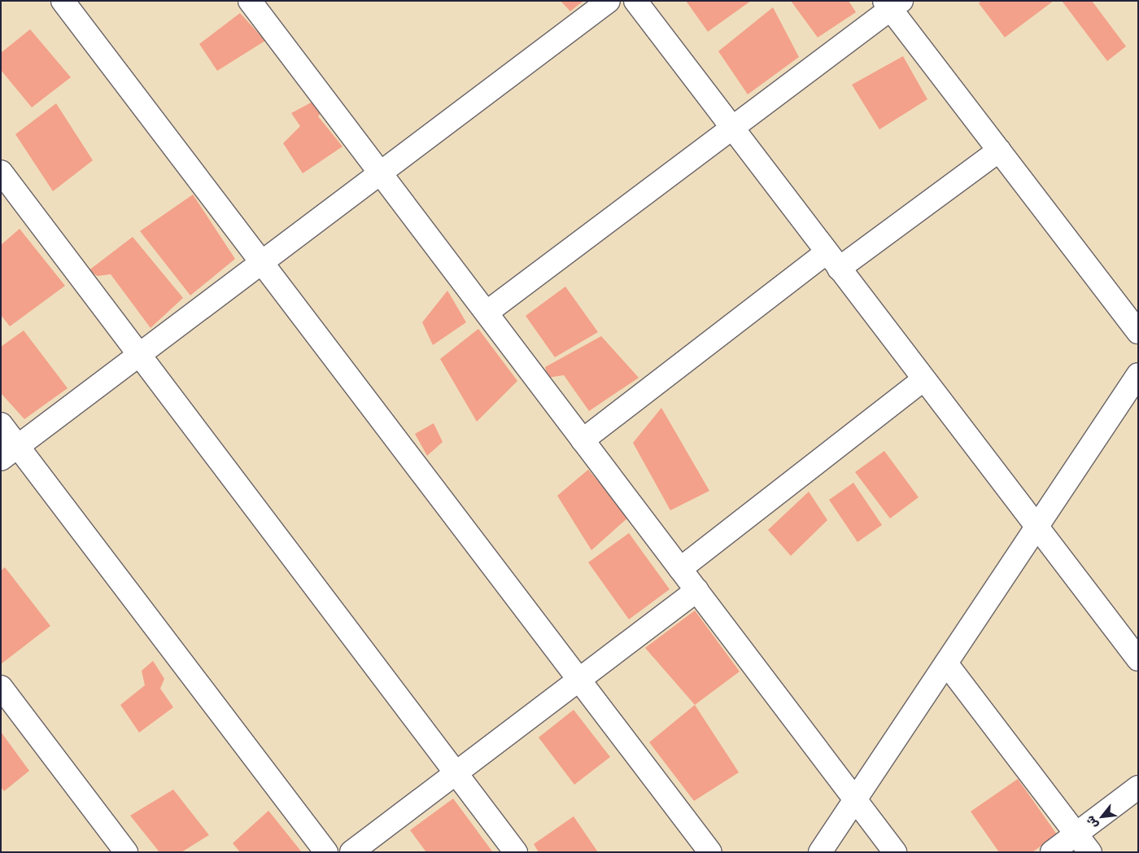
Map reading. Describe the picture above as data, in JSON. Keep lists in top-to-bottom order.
{
  "north": "bottom left"
}
